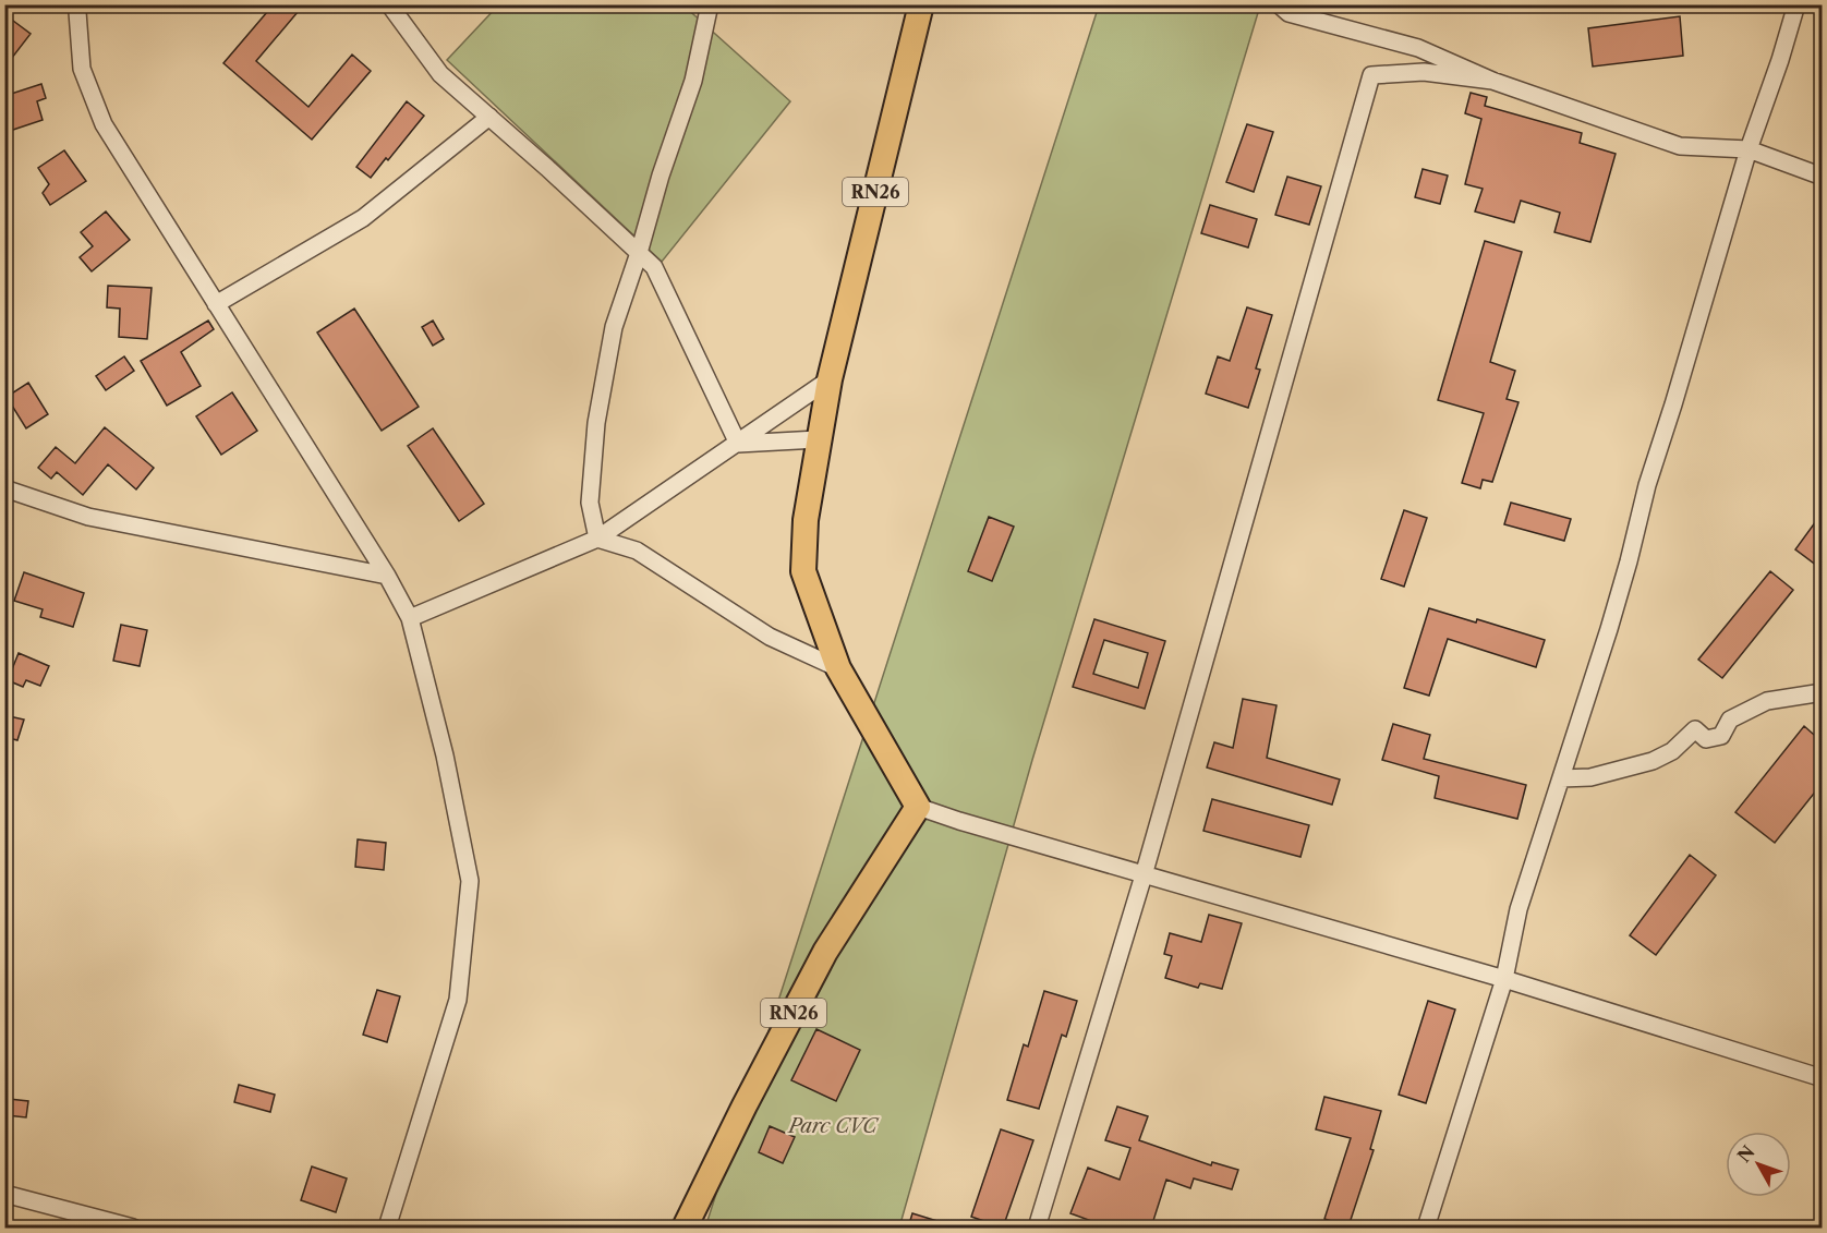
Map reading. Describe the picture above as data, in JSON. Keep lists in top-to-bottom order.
{
  "streets": {
    "main road": ["RN26"]
  },
  "parks": ["Parc CVC"],
  "north": "top left"
}
